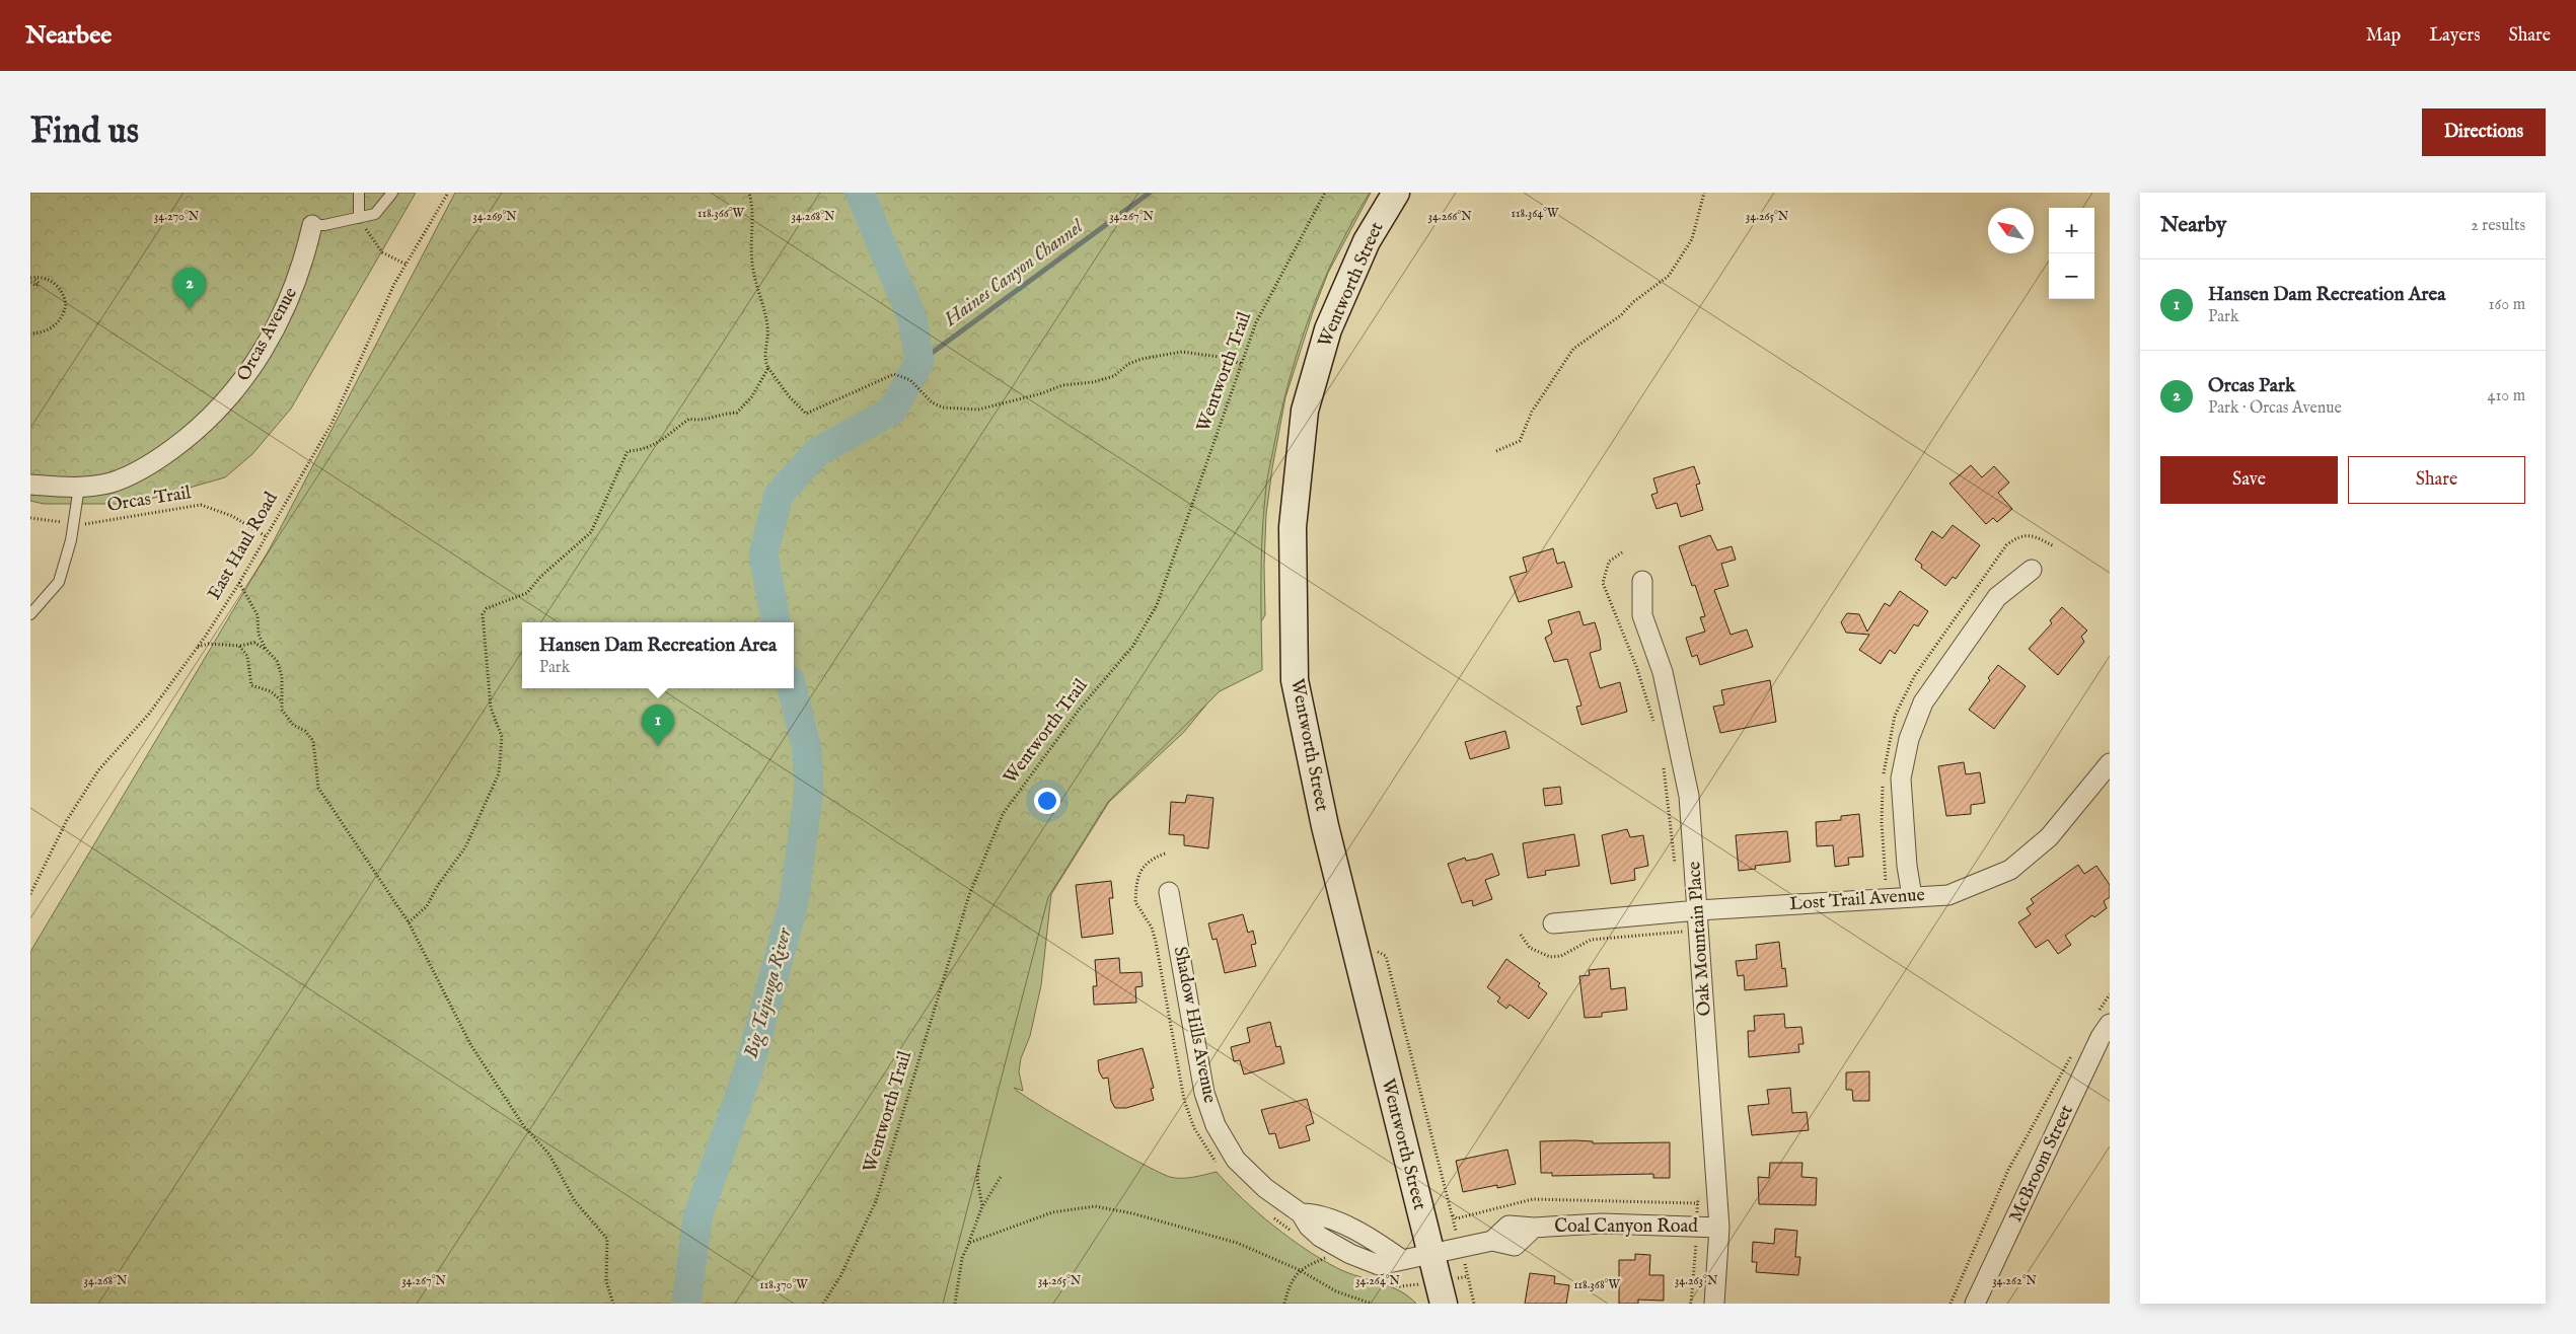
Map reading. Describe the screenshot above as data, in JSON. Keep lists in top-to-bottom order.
{
  "streets": {
    "main road": ["Wentworth Street"],
    "street": [
      "Orcas Avenue",
      "Lost Trail Avenue",
      "Oak Mountain Place",
      "Shadow Hills Avenue",
      "McBroom Street",
      "Coal Canyon Road"
    ],
    "path": ["Wentworth Trail", "Orcas Trail", "East Haul Road"]
  },
  "crossings": [
    ["Wentworth Street", "Shadow Hills Avenue"],
    ["Wentworth Street", "Coal Canyon Road"],
    ["Orcas Trail", "East Haul Road"],
    ["Lost Trail Avenue", "Oak Mountain Place"],
    ["Oak Mountain Place", "Coal Canyon Road"],
    ["Shadow Hills Avenue", "Coal Canyon Road"]
  ],
  "water": ["Haines Canyon Channel", "Big Tujunga River"],
  "north": "top left",
  "page": {
    "header": "Nearbee",
    "nav": ["Map", "Layers", "Share"],
    "buttons": [
      "Directions",
      ["Save", "Share"]
    ],
    "title": "Find us",
    "heading": ["Nearby", "2 results"],
    "map_buttons": ["+", "−"],
    "list": [
      {
        "mark": "1",
        "name": "Hansen Dam Recreation Area",
        "note": "Park",
        "value": "160 m"
      },
      {
        "mark": "2",
        "name": "Orcas Park",
        "note": "Park · Orcas Avenue",
        "value": "410 m"
      }
    ],
    "pins": ["2", "1"],
    "popup": ["Hansen Dam Recreation Area", "Park"]
  },
  "coordinates": [
    "118.366°W",
    "118.364°W",
    "34.270°N",
    "34.269°N",
    "34.268°N",
    "34.267°N",
    "34.266°N",
    "34.265°N",
    "34.264°N",
    "34.263°N",
    "34.262°N",
    "118.370°W",
    "118.368°W"
  ]
}
